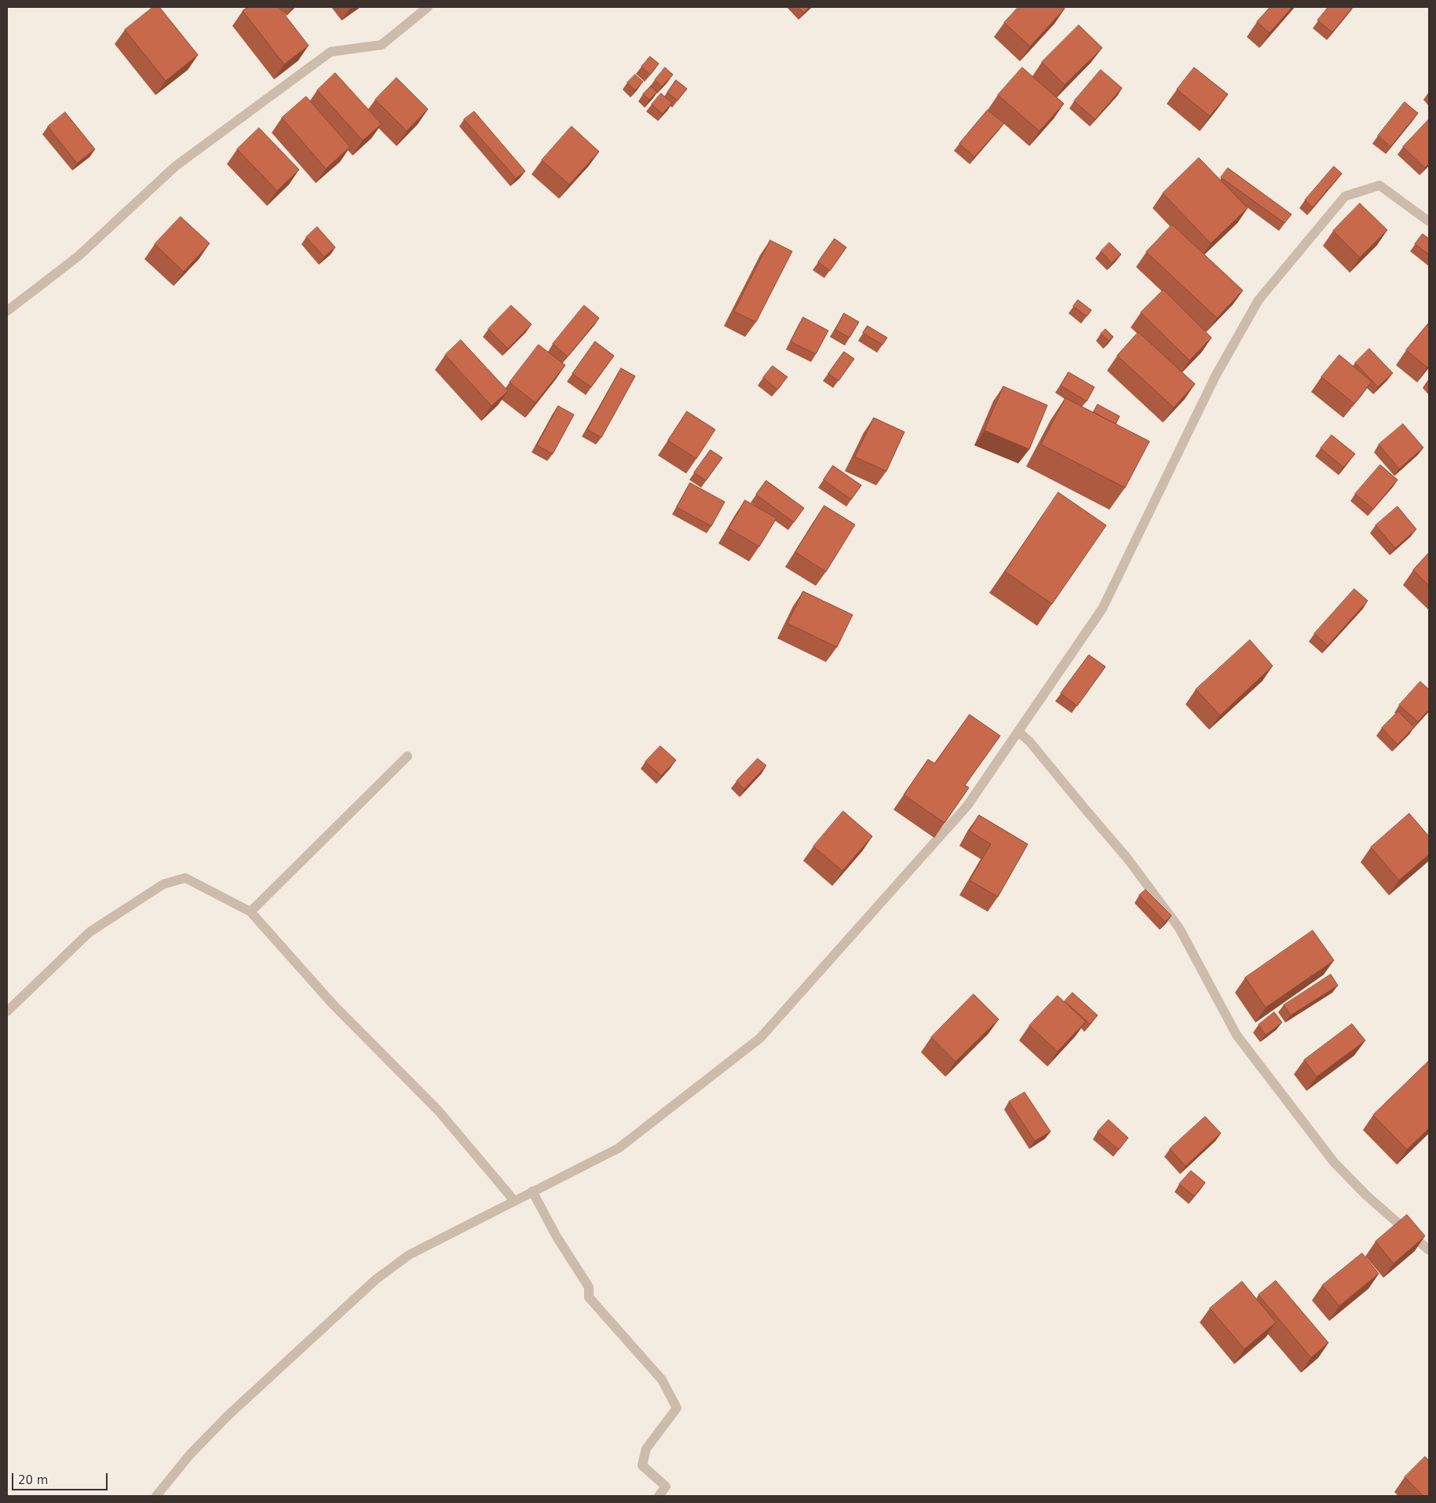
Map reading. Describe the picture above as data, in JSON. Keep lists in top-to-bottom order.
{
  "scale_bar": "20 m"
}
